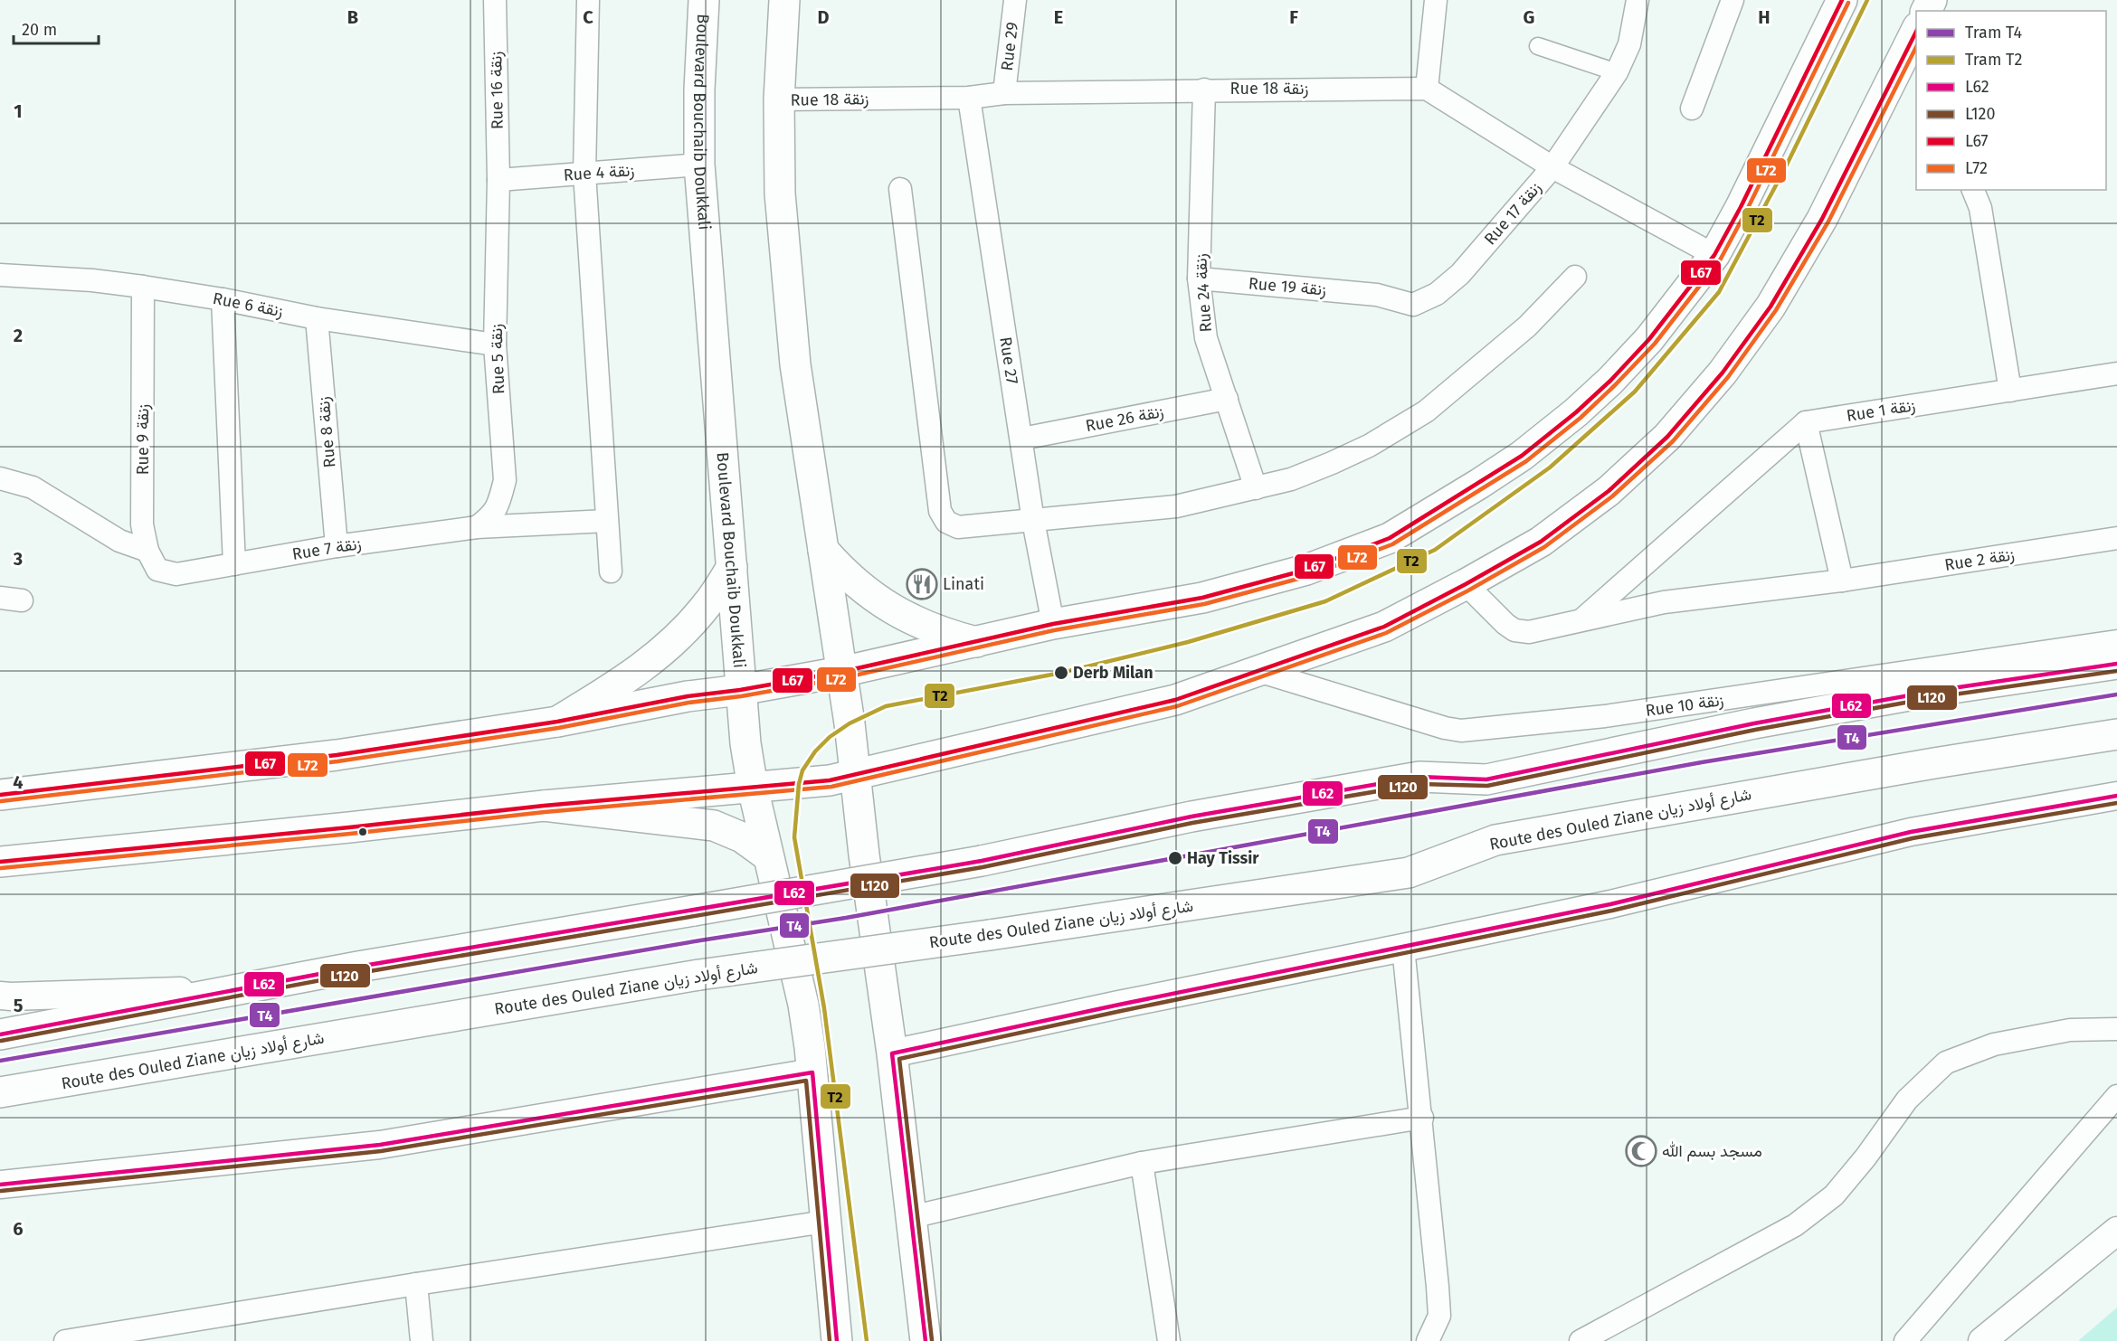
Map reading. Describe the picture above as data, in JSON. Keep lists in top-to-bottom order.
{
  "streets": {
    "main road": ["Boulevard Bouchaib Doukkali", "Route des Ouled Ziane شارع أولاد زيان"],
    "street": [
      "Rue 29",
      "Rue 18 زنقة",
      "Rue 16 زنقة",
      "Rue 4 زنقة",
      "Rue 17 زنقة",
      "Rue 19 زنقة",
      "Rue 24 زنقة",
      "Rue 6 زنقة",
      "Rue 5 زنقة",
      "Rue 27",
      "Rue 1 زنقة",
      "Rue 26 زنقة",
      "Rue 8 زنقة",
      "Rue 9 زنقة",
      "Rue 7 زنقة",
      "Rue 2 زنقة",
      "Rue 10 زنقة"
    ]
  },
  "crossings": [
    ["Rue 29", "Rue 18 زنقة"],
    ["Rue 18 زنقة", "Rue 24 زنقة"],
    ["Rue 18 زنقة", "Rue 27"],
    ["Rue 16 زنقة", "Rue 4 زنقة"],
    ["Rue 16 زنقة", "Rue 5 زنقة"],
    ["Boulevard Bouchaib Doukkali", "Rue 4 زنقة"],
    ["Rue 4 زنقة", "Rue 5 زنقة"],
    ["Rue 17 زنقة", "Rue 19 زنقة"],
    ["Rue 19 زنقة", "Rue 24 زنقة"],
    ["Rue 24 زنقة", "Rue 26 زنقة"],
    ["Rue 6 زنقة", "Rue 5 زنقة"],
    ["Rue 6 زنقة", "Rue 8 زنقة"],
    ["Rue 6 زنقة", "Rue 9 زنقة"],
    ["Rue 5 زنقة", "Rue 7 زنقة"],
    ["Rue 27", "Rue 26 زنقة"],
    ["Rue 8 زنقة", "Rue 7 زنقة"],
    ["Rue 9 زنقة", "Rue 7 زنقة"]
  ],
  "places": {
    "restaurant": ["Linati"],
    "other": ["Derb Milan", "Hay Tissir"],
    "mosque": ["مسجد بسم الله"]
  },
  "lines": [
    "tram line T2",
    "transit line L67",
    "transit line L72",
    "transit line L62",
    "transit line L120",
    "tram line T4"
  ],
  "legend": [
    "Tram T4",
    "Tram T2",
    "L62",
    "L120",
    "L67",
    "L72"
  ],
  "scale_bar": "20 m",
  "grid": {
    "columns": [
      "B",
      "C",
      "D",
      "E",
      "F",
      "G",
      "H"
    ],
    "rows": [
      "1",
      "2",
      "3",
      "4",
      "5",
      "6"
    ]
  }
}
